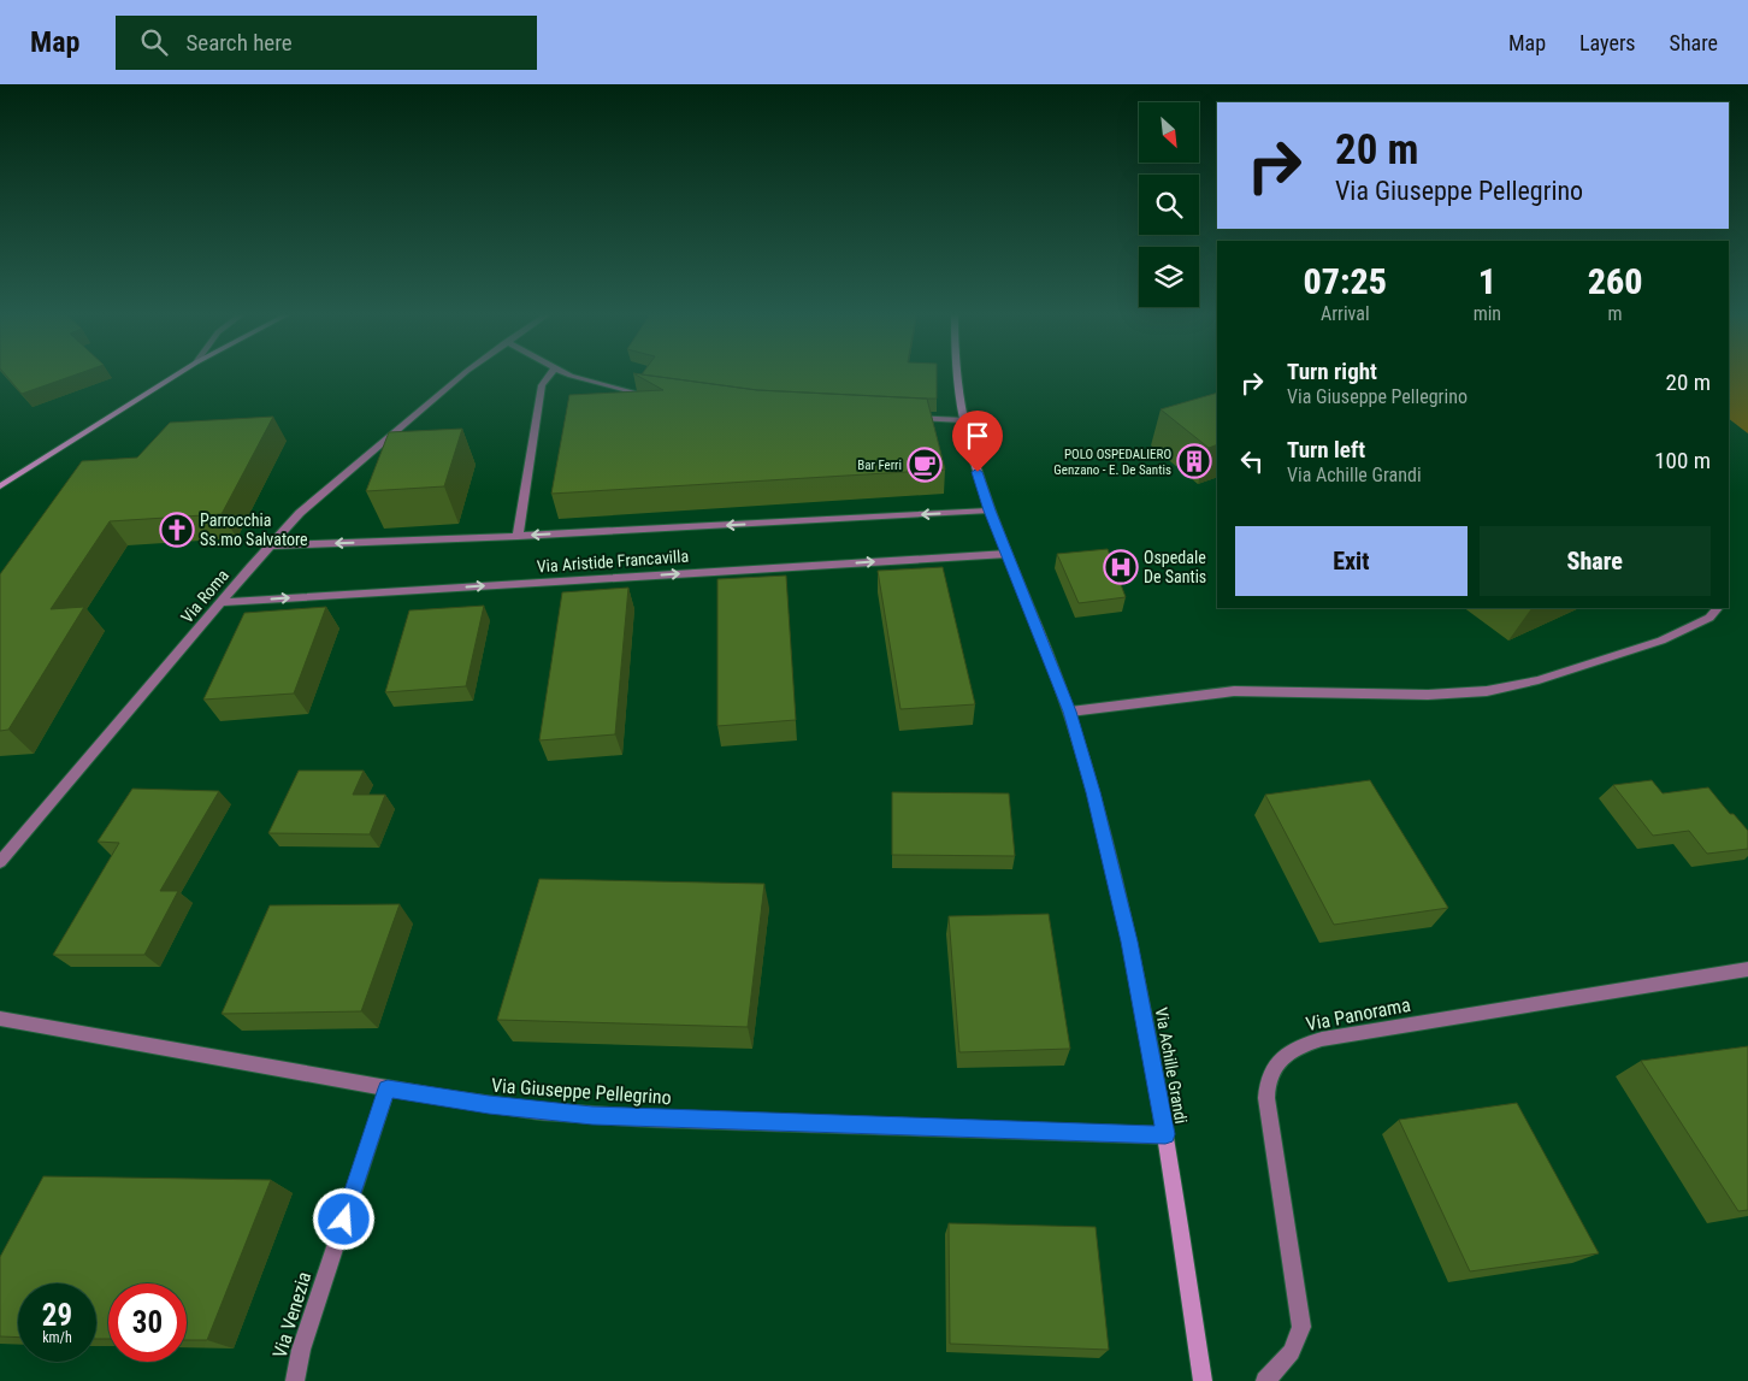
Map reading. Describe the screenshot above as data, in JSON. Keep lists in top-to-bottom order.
{
  "streets": {
    "street": [
      "Via Aristide Francavilla",
      "Via Roma",
      "Via Panorama",
      "Via Achille Grandi",
      "Via Giuseppe Pellegrino",
      "Via Venezia"
    ]
  },
  "crossings": [
    ["Via Aristide Francavilla", "Via Roma"],
    ["Via Aristide Francavilla", "Via Achille Grandi"],
    ["Via Achille Grandi", "Via Giuseppe Pellegrino"],
    ["Via Giuseppe Pellegrino", "Via Venezia"]
  ],
  "places": {
    "building": ["POLO OSPEDALIERO Genzano - E. De Santis"],
    "cafe": ["Bar Ferri"],
    "church": ["Parrocchia Ss.mo Salvatore"],
    "hospital": ["Ospedale De Santis"]
  },
  "north": "bottom right",
  "page": {
    "header": "Map",
    "search": "Search here",
    "nav": ["Map", "Layers", "Share"],
    "turn": ["20 m", "Via Giuseppe Pellegrino"],
    "eta": [
      "07:25",
      "Arrival",
      "1",
      "min",
      "260",
      "m"
    ],
    "list": [
      {
        "name": "Turn right",
        "note": "Via Giuseppe Pellegrino",
        "value": "20 m"
      },
      {
        "name": "Turn left",
        "note": "Via Achille Grandi",
        "value": "100 m"
      }
    ],
    "buttons": ["Exit", "Share"],
    "speed": "29 km/h",
    "limit": "30"
  }
}
